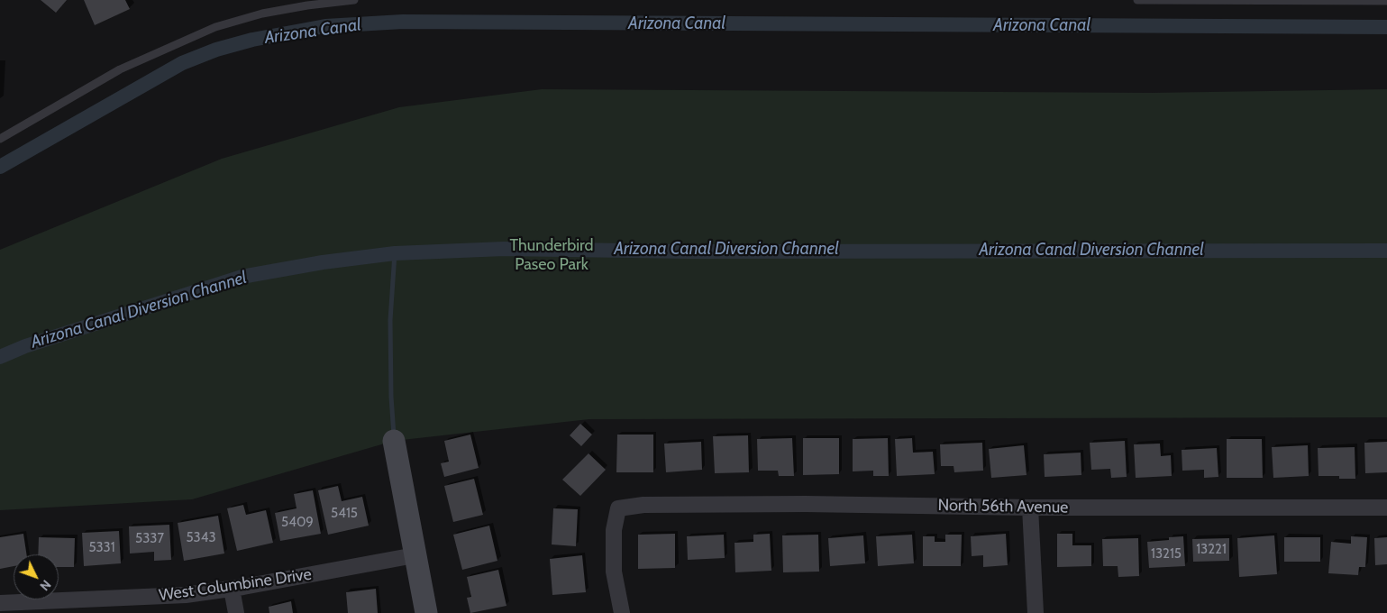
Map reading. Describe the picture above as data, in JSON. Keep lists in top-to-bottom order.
{
  "streets": {
    "street": ["North 56th Avenue", "West Columbine Drive"]
  },
  "water": ["Arizona Canal", "Arizona Canal Diversion Channel"],
  "parks": ["Thunderbird Paseo Park"],
  "house_numbers": [
    "5415",
    "5409",
    "5343",
    "5337",
    "5331",
    "13221",
    "13215"
  ],
  "north": "bottom right"
}
